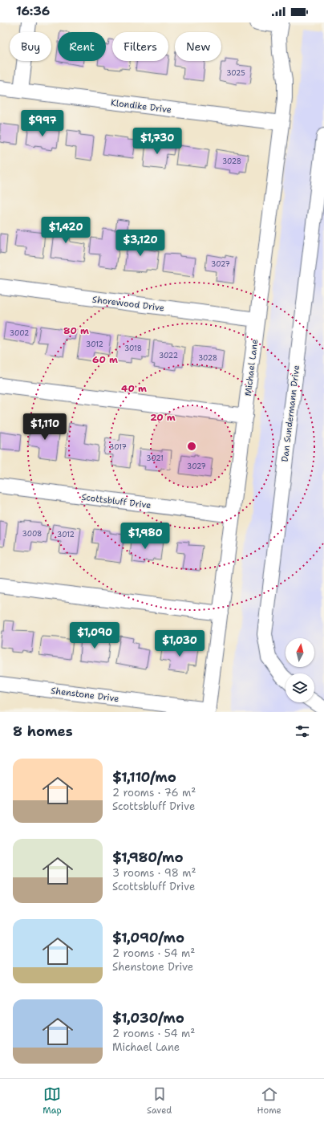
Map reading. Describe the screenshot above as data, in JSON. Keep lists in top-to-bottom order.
{
  "streets": {
    "street": [
      "Klondike Drive",
      "Shorewood Drive",
      "Michael Lane",
      "Dan Sundermann Drive",
      "Scottsbluff Drive",
      "Shenstone Drive"
    ]
  },
  "crossings": [
    ["Klondike Drive", "Michael Lane"],
    ["Shorewood Drive", "Michael Lane"],
    ["Michael Lane", "Scottsbluff Drive"],
    ["Michael Lane", "Shenstone Drive"]
  ],
  "house_numbers": [
    "3025",
    "3028",
    "3027",
    "3002",
    "3012",
    "3018",
    "3022",
    "3028",
    "3017",
    "3021",
    "3027",
    "3008",
    "3012"
  ],
  "north": "top",
  "page": {
    "status": "16:36",
    "chip": [
      "Buy",
      "Rent",
      "Filters",
      "New"
    ],
    "price": [
      "$997",
      "$1,730",
      "$1,420",
      "$3,120",
      "$1,110",
      "$1,980",
      "$1,090",
      "$1,030"
    ],
    "heading": "8 homes",
    "list": [
      {
        "name": "$1,110/mo",
        "note": "2 rooms · 76 m² · Scottsbluff Drive"
      },
      {
        "name": "$1,980/mo",
        "note": "3 rooms · 98 m² · Scottsbluff Drive"
      },
      {
        "name": "$1,090/mo",
        "note": "2 rooms · 54 m² · Shenstone Drive"
      },
      {
        "name": "$1,030/mo",
        "note": "2 rooms · 54 m² · Michael Lane"
      }
    ],
    "tabs": ["Map", "Saved", "Home"]
  },
  "rings": [
    "80 m",
    "60 m",
    "40 m",
    "20 m"
  ]
}
